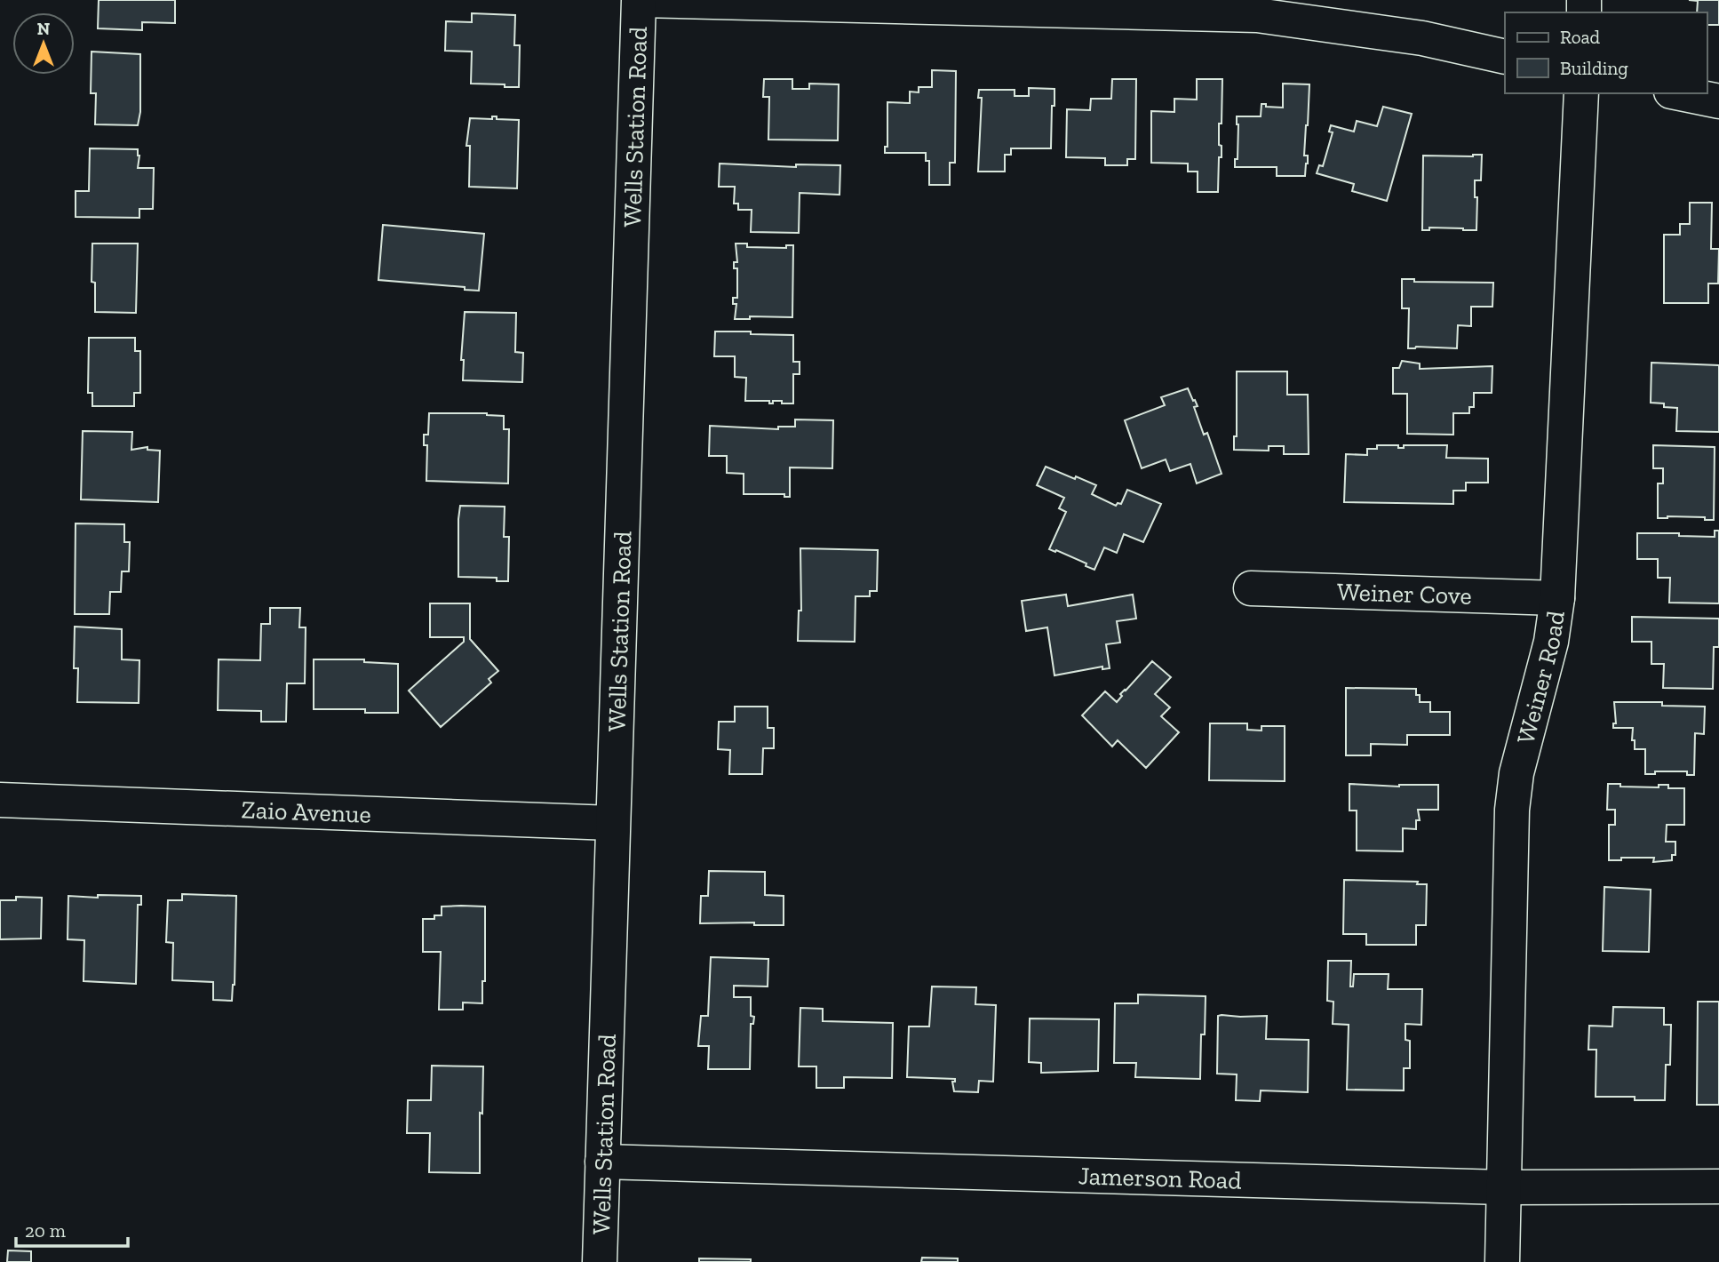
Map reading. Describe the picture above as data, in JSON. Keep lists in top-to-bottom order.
{
  "streets": {
    "street": [
      "Wells Station Road",
      "Weiner Cove",
      "Weiner Road",
      "Zaio Avenue",
      "Jamerson Road"
    ]
  },
  "crossings": [
    ["Wells Station Road", "Zaio Avenue"],
    ["Wells Station Road", "Jamerson Road"],
    ["Weiner Cove", "Weiner Road"],
    ["Weiner Road", "Jamerson Road"]
  ],
  "legend": ["Road", "Building"],
  "scale_bar": "20 m",
  "north": "top"
}
